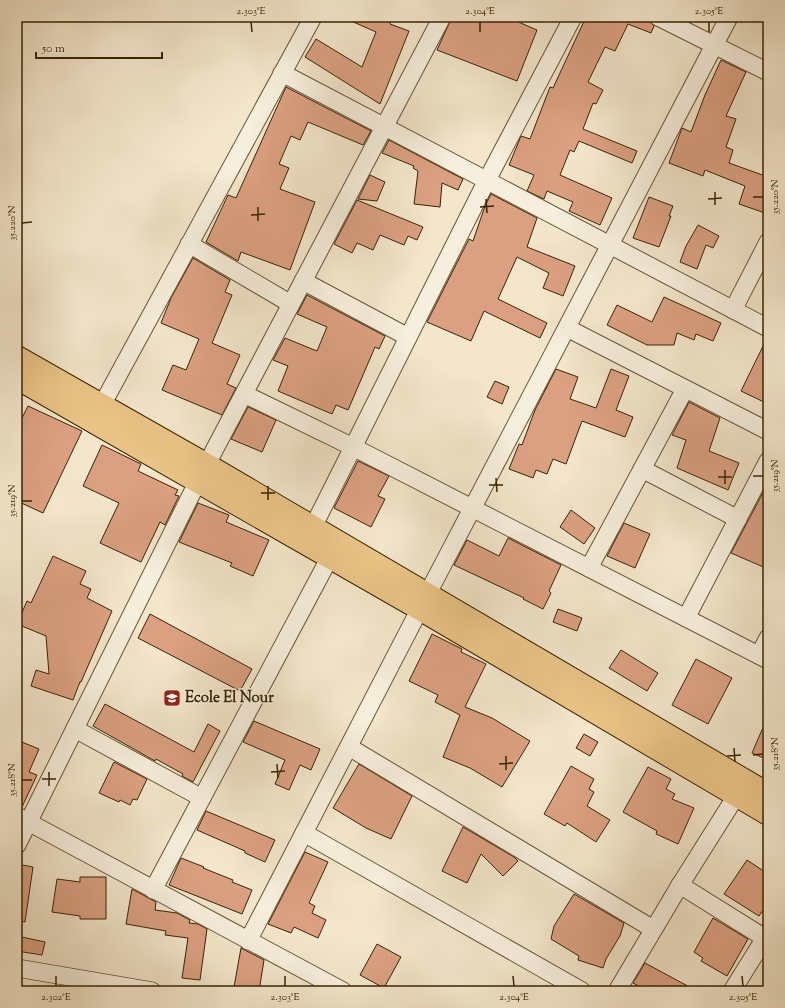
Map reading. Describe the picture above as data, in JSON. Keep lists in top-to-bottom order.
{
  "places": {
    "school or university": ["Ecole El Nour"]
  },
  "scale_bar": "50 m",
  "coordinates": [
    "2.303°E",
    "2.304°E",
    "2.305°E",
    "35.220°N",
    "35.219°N",
    "35.218°N",
    "2.302°E"
  ]
}
